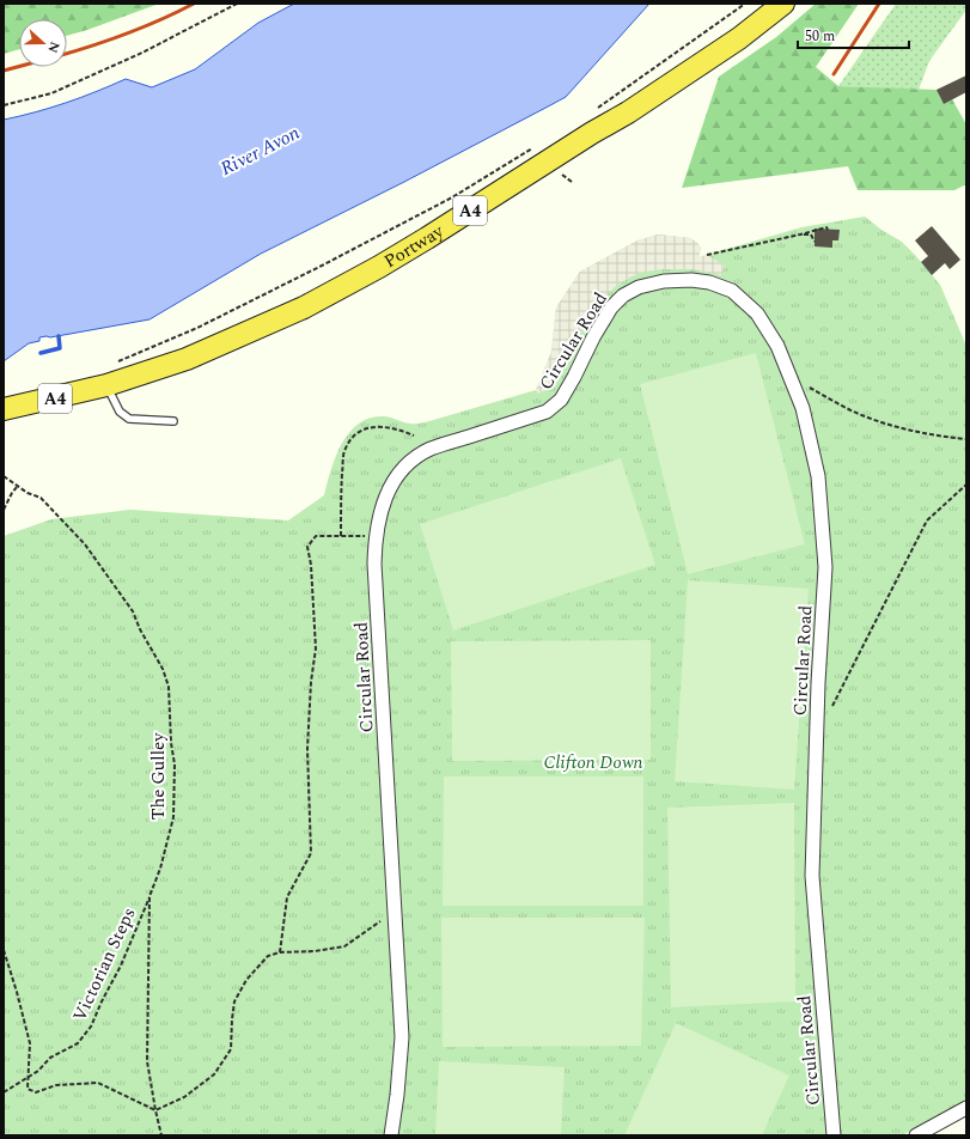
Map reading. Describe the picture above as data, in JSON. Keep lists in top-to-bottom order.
{
  "streets": {
    "highway": ["A4", "Portway"],
    "street": ["Circular Road"],
    "path": ["The Gulley", "Victorian Steps"]
  },
  "crossings": [
    ["The Gulley", "Victorian Steps"]
  ],
  "water": ["River Avon"],
  "parks": ["Clifton Down"],
  "scale_bar": "50 m",
  "north": "right"
}
